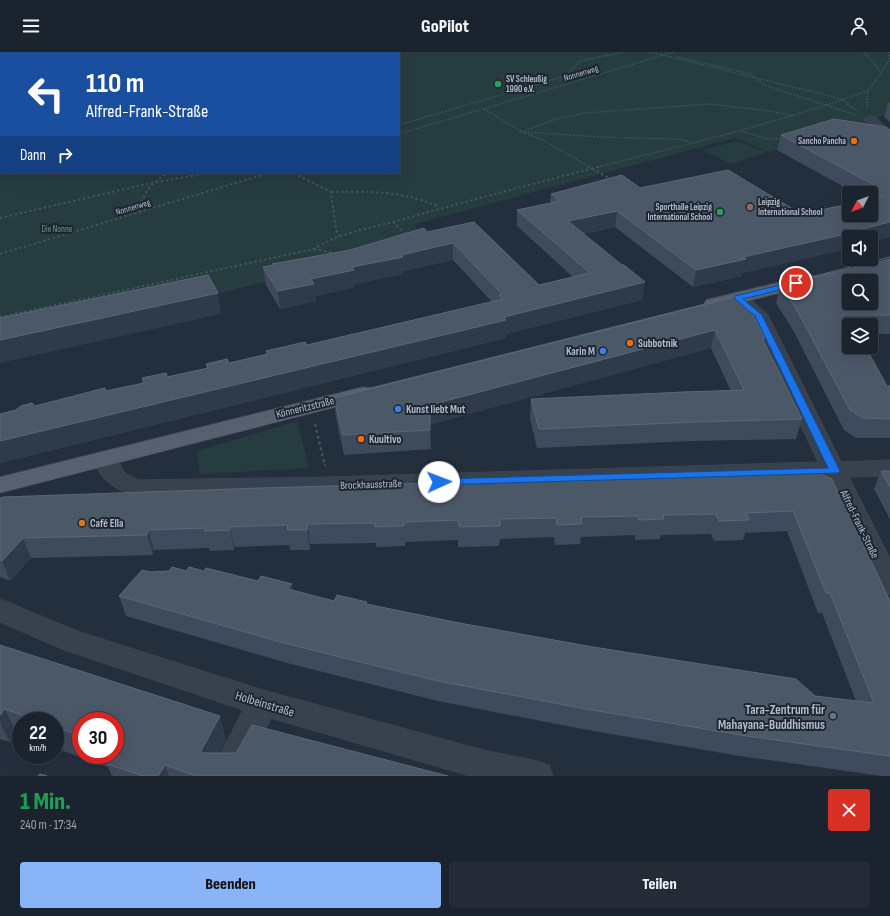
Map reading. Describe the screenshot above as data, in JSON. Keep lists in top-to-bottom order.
{
  "streets": {
    "main road": ["Könneritzstraße"],
    "street": ["Brockhausstraße", "Alfred-Frank-Straße", "Holbeinstraße"],
    "path": ["Nonnenweg"]
  },
  "crossings": [
    ["Könneritzstraße", "Brockhausstraße"],
    ["Brockhausstraße", "Alfred-Frank-Straße"]
  ],
  "parks": ["Die Nonne"],
  "places": [
    "SV Schleußig 1990 e.V.",
    "Sancho Pancha",
    "Leipzig International School",
    "Sporthalle Leipzig International School",
    "Subbotnik",
    "Karin M",
    "Kunst liebt Mut",
    "Kuultivo",
    "Café Ella",
    "Tara-Zentrum für Mahayana-Buddhismus"
  ],
  "north": "bottom left",
  "page": {
    "header": "GoPilot",
    "turn": ["110 m", "Alfred-Frank-Straße"],
    "then": "Dann",
    "speed": "22 km/h",
    "limit": "30",
    "heading": ["1 Min.", "240 m · 17:34"],
    "buttons": ["Beenden", "Teilen"]
  }
}
